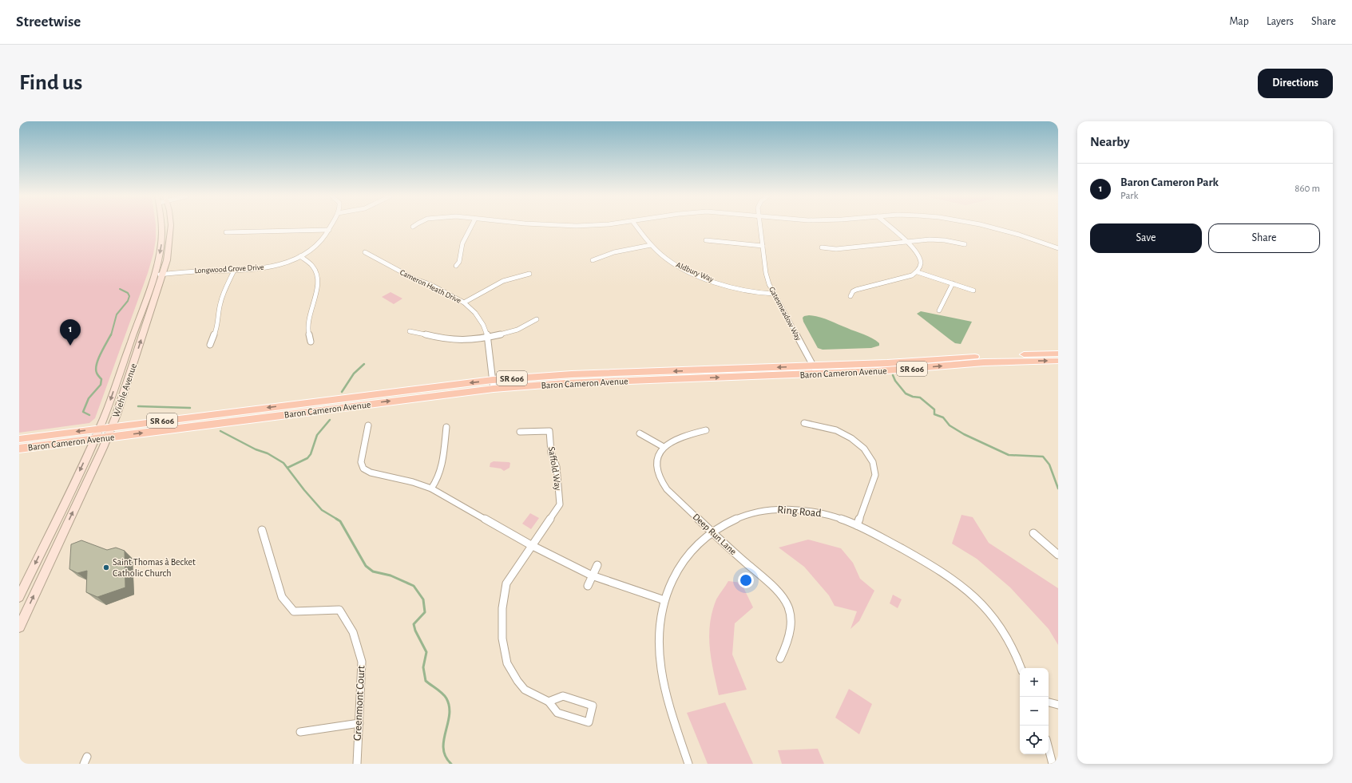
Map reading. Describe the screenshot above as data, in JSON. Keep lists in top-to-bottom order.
{
  "streets": {
    "main road": ["SR 606", "Baron Cameron Avenue", "Wiehle Avenue"],
    "street": [
      "Longwood Grove Drive",
      "Aldbury Way",
      "Cameron Heath Drive",
      "Gatesmeadow Way",
      "Saffold Way",
      "Ring Road",
      "Deep Run Lane",
      "Greenmont Court"
    ]
  },
  "crossings": [
    ["Longwood Grove Drive", "Wiehle Avenue"],
    ["Aldbury Way", "Gatesmeadow Way"],
    ["Cameron Heath Drive", "Baron Cameron Avenue"],
    ["Gatesmeadow Way", "Baron Cameron Avenue"],
    ["Baron Cameron Avenue", "Wiehle Avenue"],
    ["Ring Road", "Deep Run Lane"]
  ],
  "places": ["Saint Thomas à Becket Catholic Church"],
  "page": {
    "header": "Streetwise",
    "nav": ["Map", "Layers", "Share"],
    "buttons": [
      "Directions",
      ["Save", "Share"]
    ],
    "title": "Find us",
    "heading": "Nearby",
    "list": [
      {
        "mark": "1",
        "name": "Baron Cameron Park",
        "note": "Park",
        "value": "860 m"
      }
    ],
    "pins": "1",
    "map_buttons": ["+", "−"]
  }
}
